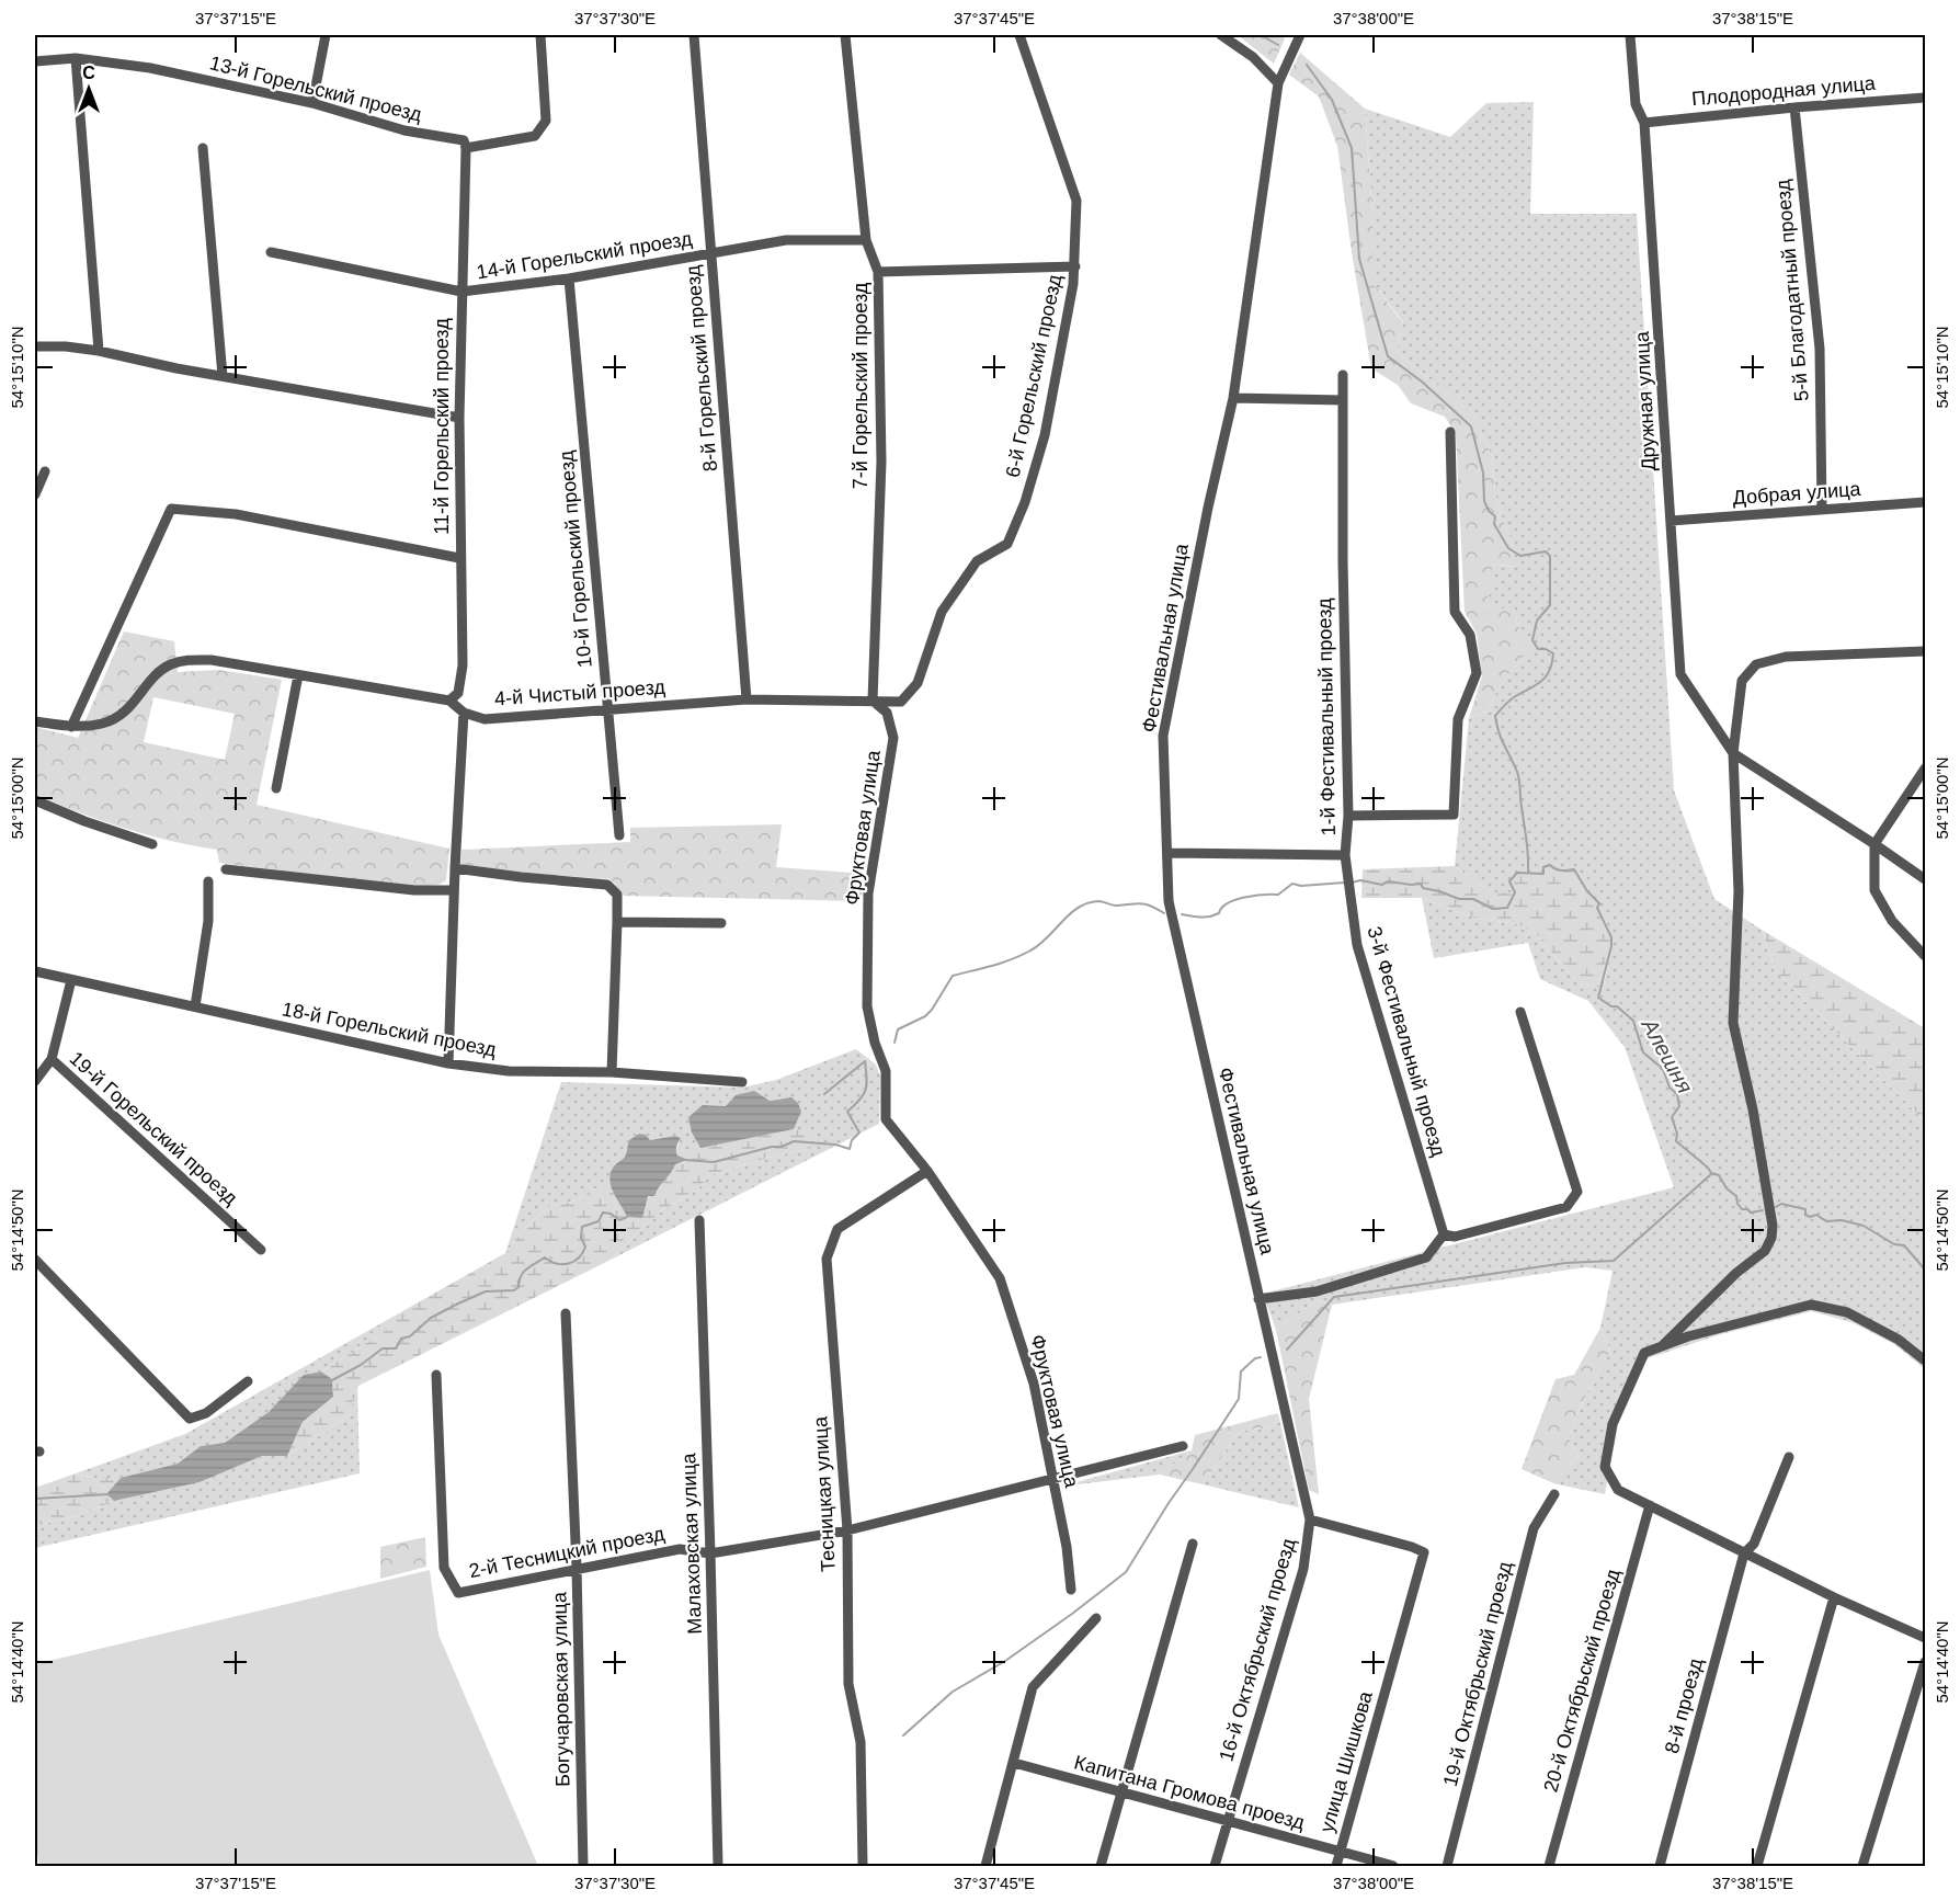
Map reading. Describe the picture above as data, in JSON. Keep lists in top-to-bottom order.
{
  "streets": {
    "street": [
      "13-й Горельский проезд",
      "Плодородная улица",
      "14-й Горельский проезд",
      "5-й Благодатный проезд",
      "8-й Горельский проезд",
      "6-й Горельский проезд",
      "7-й Горельский проезд",
      "Дружная улица",
      "11-й Горельский проезд",
      "Добрая улица",
      "10-й Горельский проезд",
      "Фестивальная улица",
      "4-й Чистый проезд",
      "1-й Фестивальный проезд",
      "Фруктовая улица",
      "18-й Горельский проезд",
      "3-й Фестивальный проезд",
      "19-й Горельский проезд",
      "Тесницкая улица",
      "Малаховская улица",
      "2-й Тесницкий проезд",
      "16-й Октябрьский проезд",
      "19-й Октябрьский проезд",
      "20-й Октябрьский проезд",
      "Богучаровская улица",
      "8-й проезд",
      "улица Шишкова",
      "Капитана Громова проезд"
    ]
  },
  "crossings": [
    ["13-й Горельский проезд", "11-й Горельский проезд"],
    ["Плодородная улица", "5-й Благодатный проезд"],
    ["Плодородная улица", "Дружная улица"],
    ["14-й Горельский проезд", "8-й Горельский проезд"],
    ["14-й Горельский проезд", "7-й Горельский проезд"],
    ["14-й Горельский проезд", "11-й Горельский проезд"],
    ["14-й Горельский проезд", "10-й Горельский проезд"],
    ["5-й Благодатный проезд", "Добрая улица"],
    ["8-й Горельский проезд", "4-й Чистый проезд"],
    ["6-й Горельский проезд", "7-й Горельский проезд"],
    ["6-й Горельский проезд", "4-й Чистый проезд"],
    ["6-й Горельский проезд", "Фруктовая улица"],
    ["7-й Горельский проезд", "4-й Чистый проезд"],
    ["7-й Горельский проезд", "Фруктовая улица"],
    ["Дружная улица", "Добрая улица"],
    ["10-й Горельский проезд", "4-й Чистый проезд"],
    ["Фестивальная улица", "1-й Фестивальный проезд"],
    ["Фестивальная улица", "16-й Октябрьский проезд"],
    ["Фестивальная улица", "улица Шишкова"],
    ["4-й Чистый проезд", "Фруктовая улица"],
    ["1-й Фестивальный проезд", "3-й Фестивальный проезд"],
    ["Фруктовая улица", "Тесницкая улица"],
    ["Фруктовая улица", "2-й Тесницкий проезд"],
    ["Тесницкая улица", "2-й Тесницкий проезд"],
    ["Малаховская улица", "2-й Тесницкий проезд"],
    ["2-й Тесницкий проезд", "Богучаровская улица"],
    ["16-й Октябрьский проезд", "улица Шишкова"],
    ["16-й Октябрьский проезд", "Капитана Громова проезд"],
    ["улица Шишкова", "Капитана Громова проезд"]
  ],
  "water": ["Алешня"],
  "north": "top",
  "coordinates": [
    "37°37'15\"E",
    "37°37'30\"E",
    "37°37'45\"E",
    "37°38'00\"E",
    "37°38'15\"E",
    "54°15'10\"N",
    "54°15'00\"N",
    "54°14'50\"N",
    "54°14'40\"N"
  ]
}
